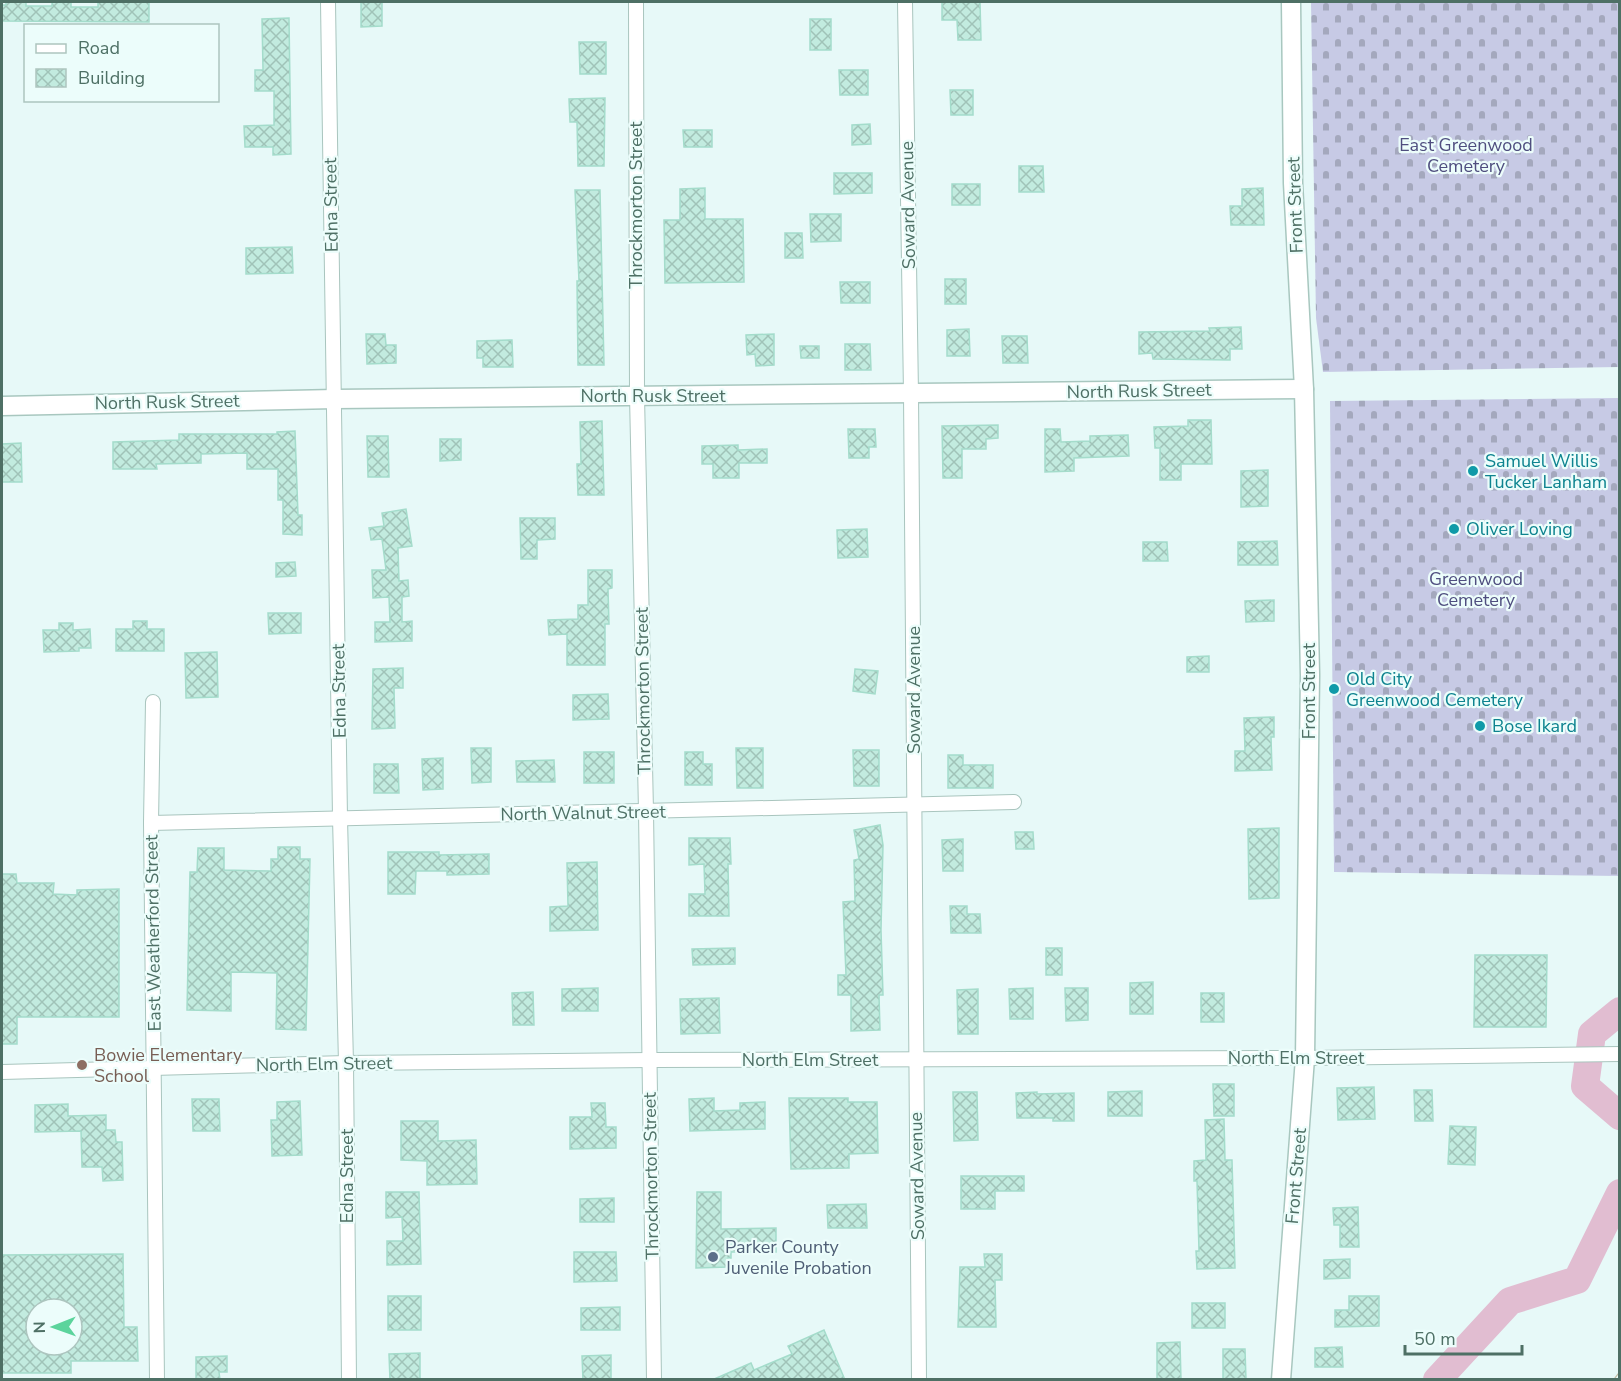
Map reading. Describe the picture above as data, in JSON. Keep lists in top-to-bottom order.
{
  "streets": {
    "street": [
      "Edna Street",
      "Throckmorton Street",
      "Soward Avenue",
      "Front Street",
      "North Rusk Street",
      "North Walnut Street",
      "East Weatherford Street",
      "North Elm Street"
    ]
  },
  "crossings": [
    ["Edna Street", "North Rusk Street"],
    ["Edna Street", "North Walnut Street"],
    ["Edna Street", "North Elm Street"],
    ["Throckmorton Street", "North Rusk Street"],
    ["Throckmorton Street", "North Walnut Street"],
    ["Throckmorton Street", "North Elm Street"],
    ["Soward Avenue", "North Rusk Street"],
    ["Soward Avenue", "North Walnut Street"],
    ["Soward Avenue", "North Elm Street"],
    ["Front Street", "North Rusk Street"],
    ["Front Street", "North Elm Street"],
    ["North Walnut Street", "East Weatherford Street"],
    ["East Weatherford Street", "North Elm Street"]
  ],
  "parks": ["East Greenwood Cemetery", "Greenwood Cemetery"],
  "places": [
    "Samuel Willis Tucker Lanham",
    "Oliver Loving",
    "Old City Greenwood Cemetery",
    "Bose Ikard",
    "Bowie Elementary School",
    "Parker County Juvenile Probation"
  ],
  "legend": ["Road", "Building"],
  "scale_bar": "50 m",
  "north": "left"
}
